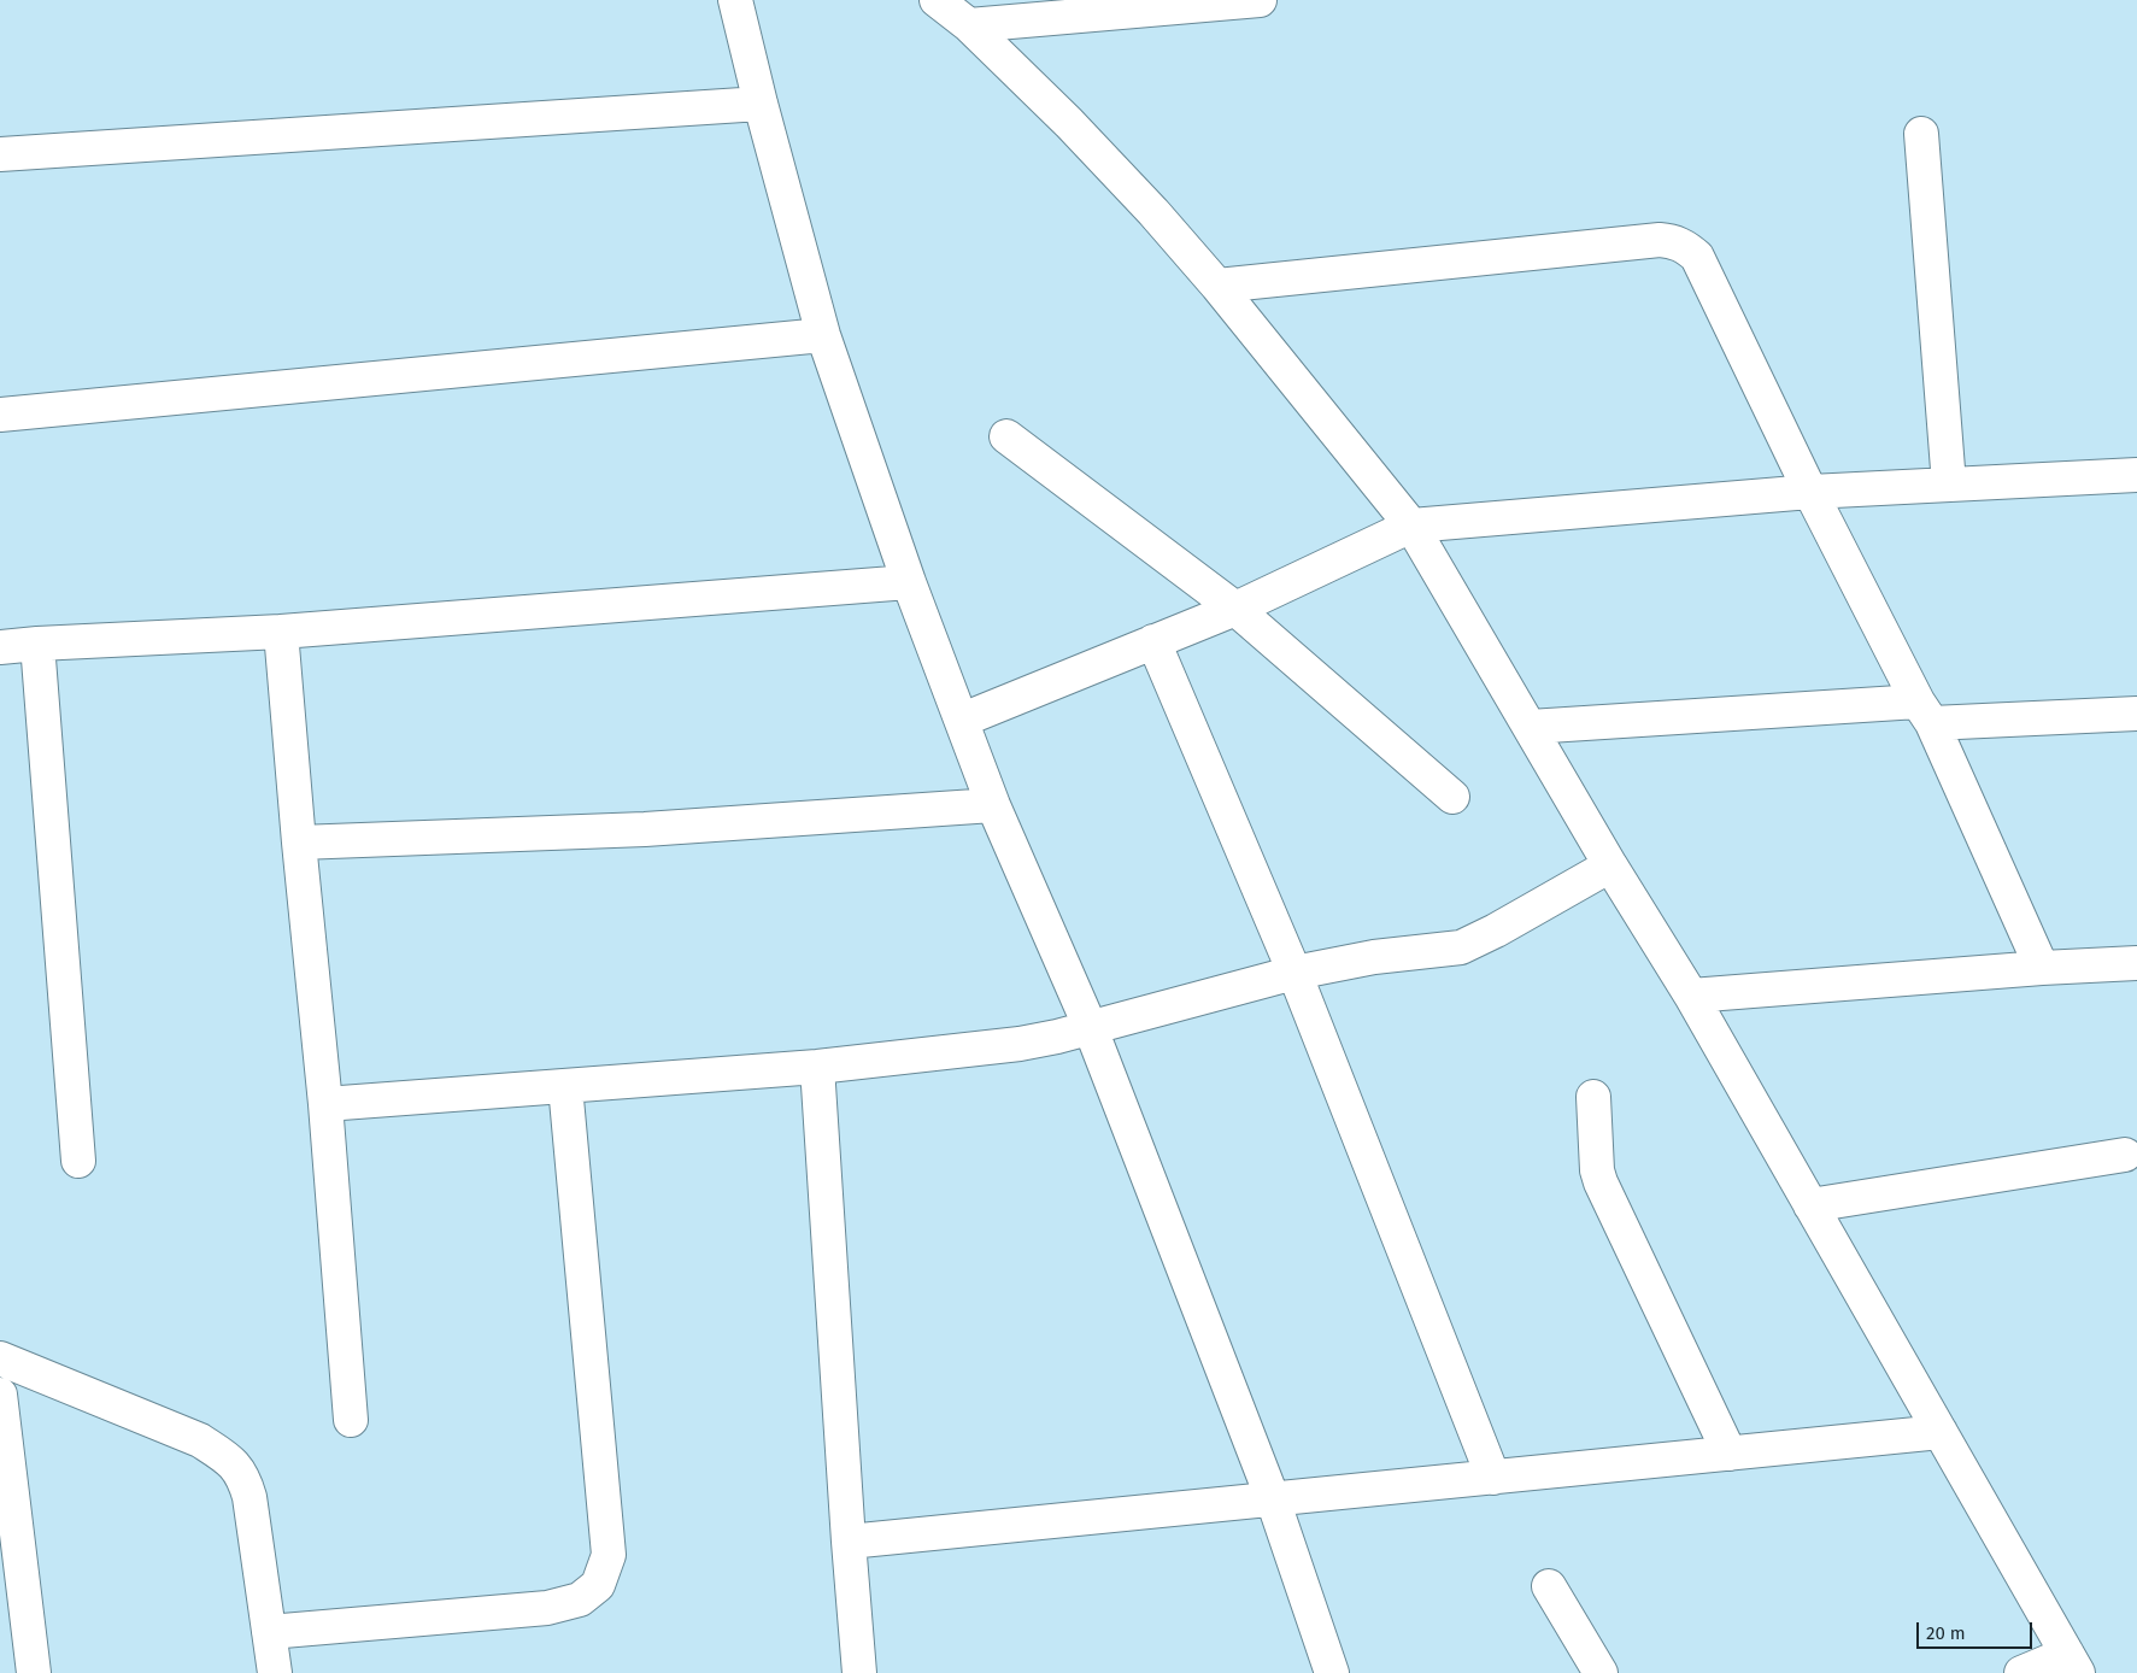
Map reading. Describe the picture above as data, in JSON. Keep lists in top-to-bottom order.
{
  "scale_bar": "20 m"
}
